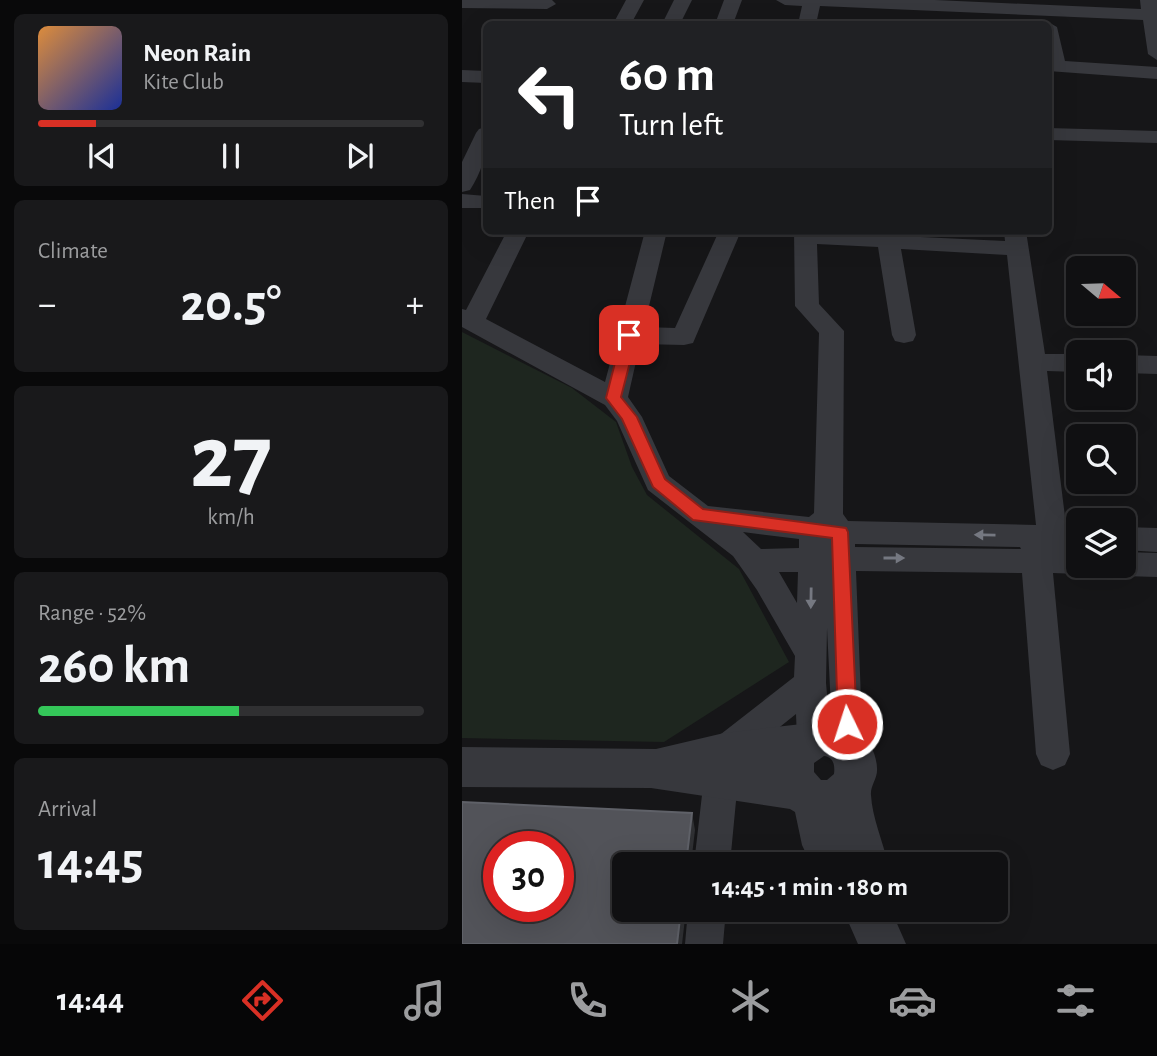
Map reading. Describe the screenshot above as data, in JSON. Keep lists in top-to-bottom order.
{
  "north": "right",
  "page": {
    "turn": ["60 m", "Turn left"],
    "song": ["Neon Rain", "Kite Club"],
    "then": "Then",
    "tile": [
      "Climate",
      ["27", "km/h"],
      ["Range · 52%", "260 km"],
      ["Arrival", "14:45"]
    ],
    "heat": ["−", "20.5°", "+"],
    "limit": "30",
    "trip": "14:45 · 1 min · 180 m",
    "tabs": "14:44"
  }
}
